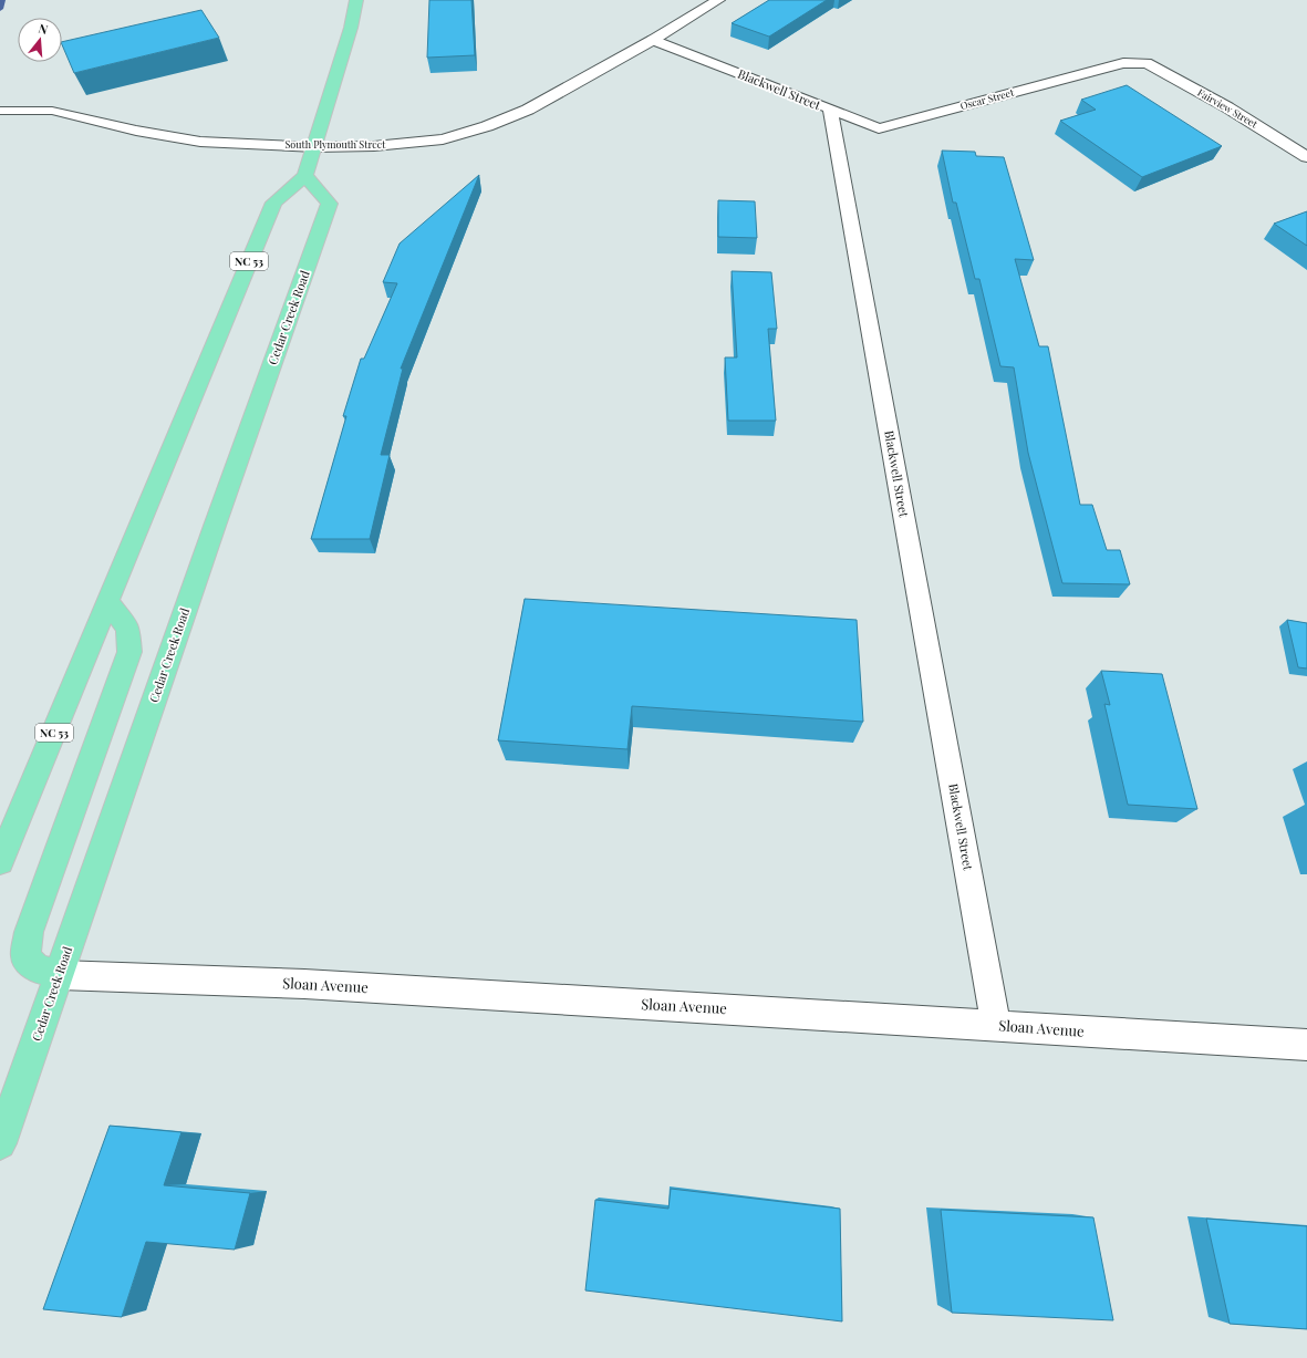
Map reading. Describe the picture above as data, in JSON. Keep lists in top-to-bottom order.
{
  "streets": {
    "main road": ["NC 53", "Cedar Creek Road"],
    "street": [
      "Blackwell Street",
      "Oscar Street",
      "Fairview Street",
      "South Plymouth Street",
      "Sloan Avenue"
    ]
  },
  "crossings": [
    ["Blackwell Street", "Oscar Street"],
    ["Blackwell Street", "South Plymouth Street"],
    ["Blackwell Street", "Sloan Avenue"],
    ["Oscar Street", "Fairview Street"],
    ["NC 53", "Cedar Creek Road"],
    ["Cedar Creek Road", "Sloan Avenue"]
  ],
  "north": "top"
}
